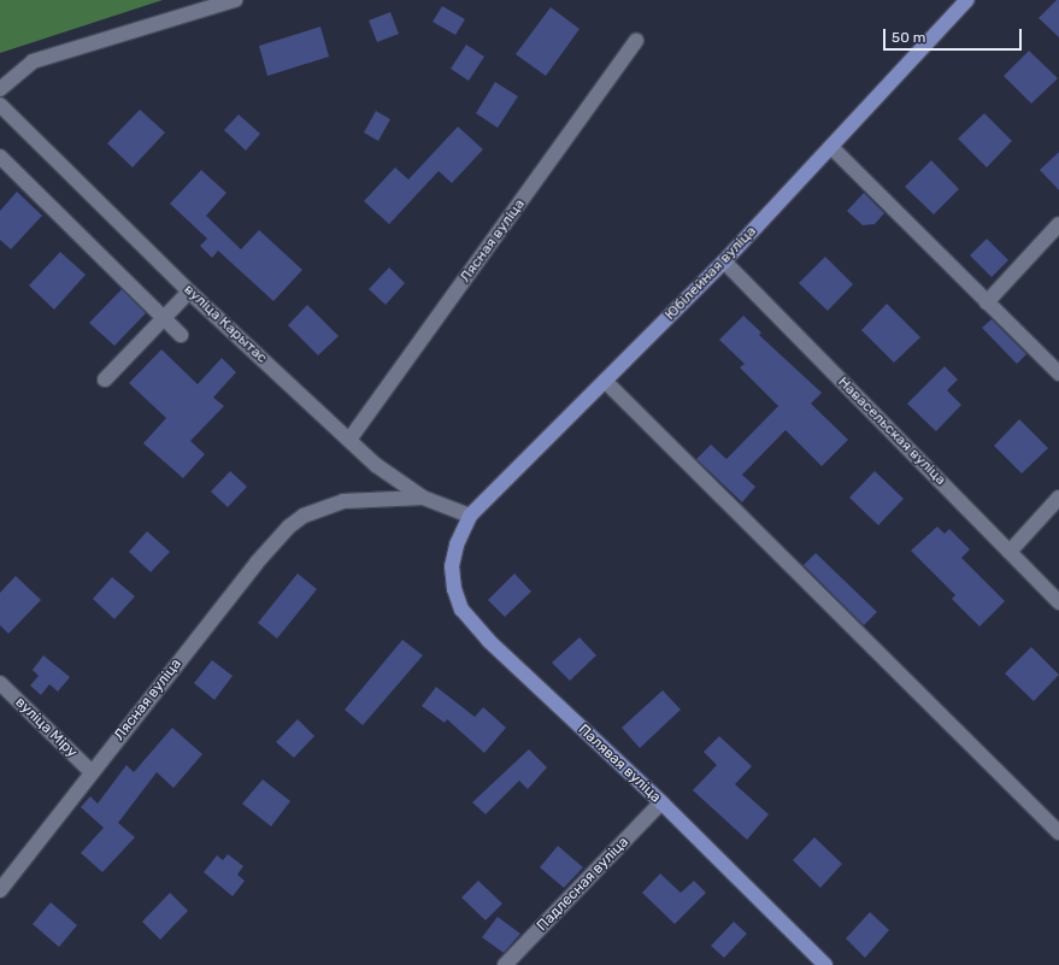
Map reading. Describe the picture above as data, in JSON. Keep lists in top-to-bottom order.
{
  "streets": {
    "main road": ["Юбілейная вуліца", "Палявая вуліца"],
    "street": [
      "Лясная вуліца",
      "вуліца Карытас",
      "Навасельская вуліца",
      "вуліца Міру",
      "Падлесная вуліца"
    ]
  },
  "crossings": [
    ["Лясная вуліца", "вуліца Карытас"],
    ["Лясная вуліца", "вуліца Міру"],
    ["Юбілейная вуліца", "вуліца Карытас"],
    ["Юбілейная вуліца", "Навасельская вуліца"],
    ["Юбілейная вуліца", "Палявая вуліца"],
    ["Палявая вуліца", "Падлесная вуліца"]
  ],
  "scale_bar": "50 m"
}
